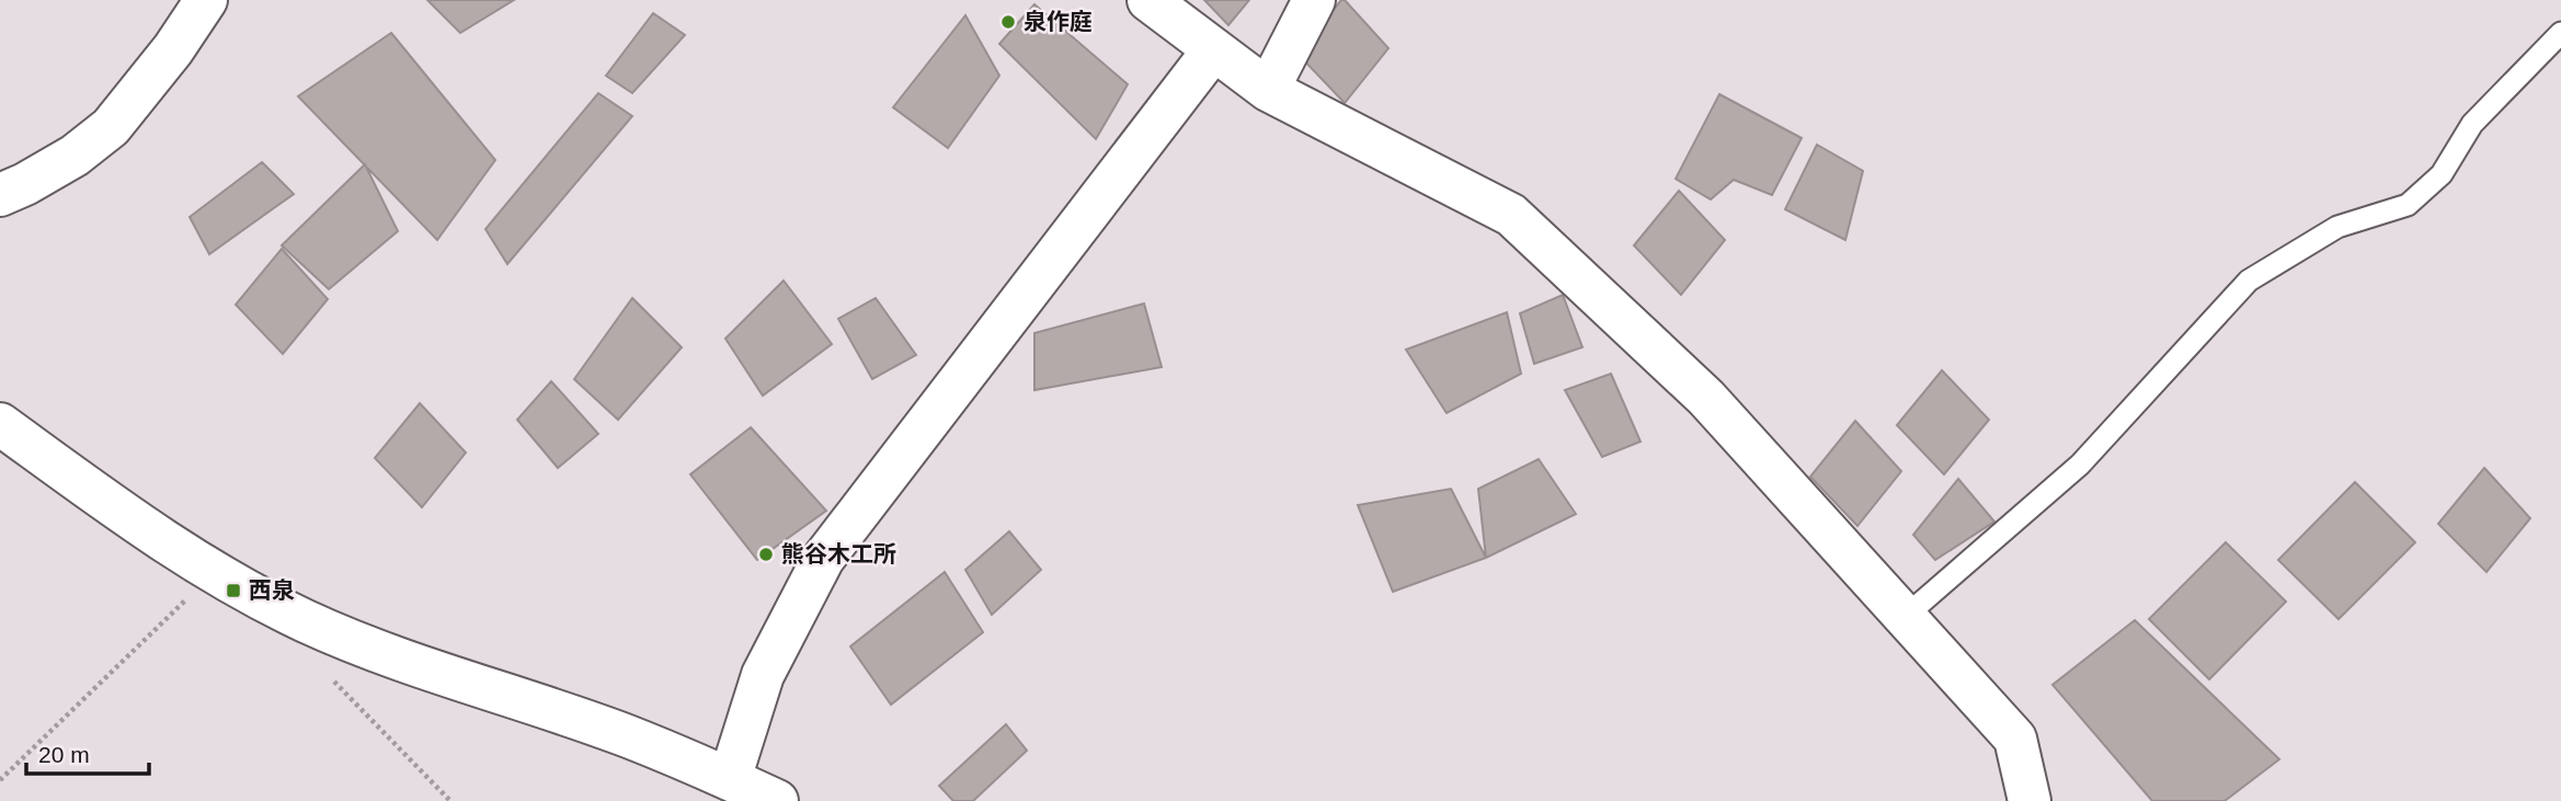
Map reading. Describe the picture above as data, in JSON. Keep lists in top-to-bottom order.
{
  "places": {
    "other": ["泉作庭", "熊谷木工所"],
    "transit": ["西泉"]
  },
  "scale_bar": "20 m"
}
